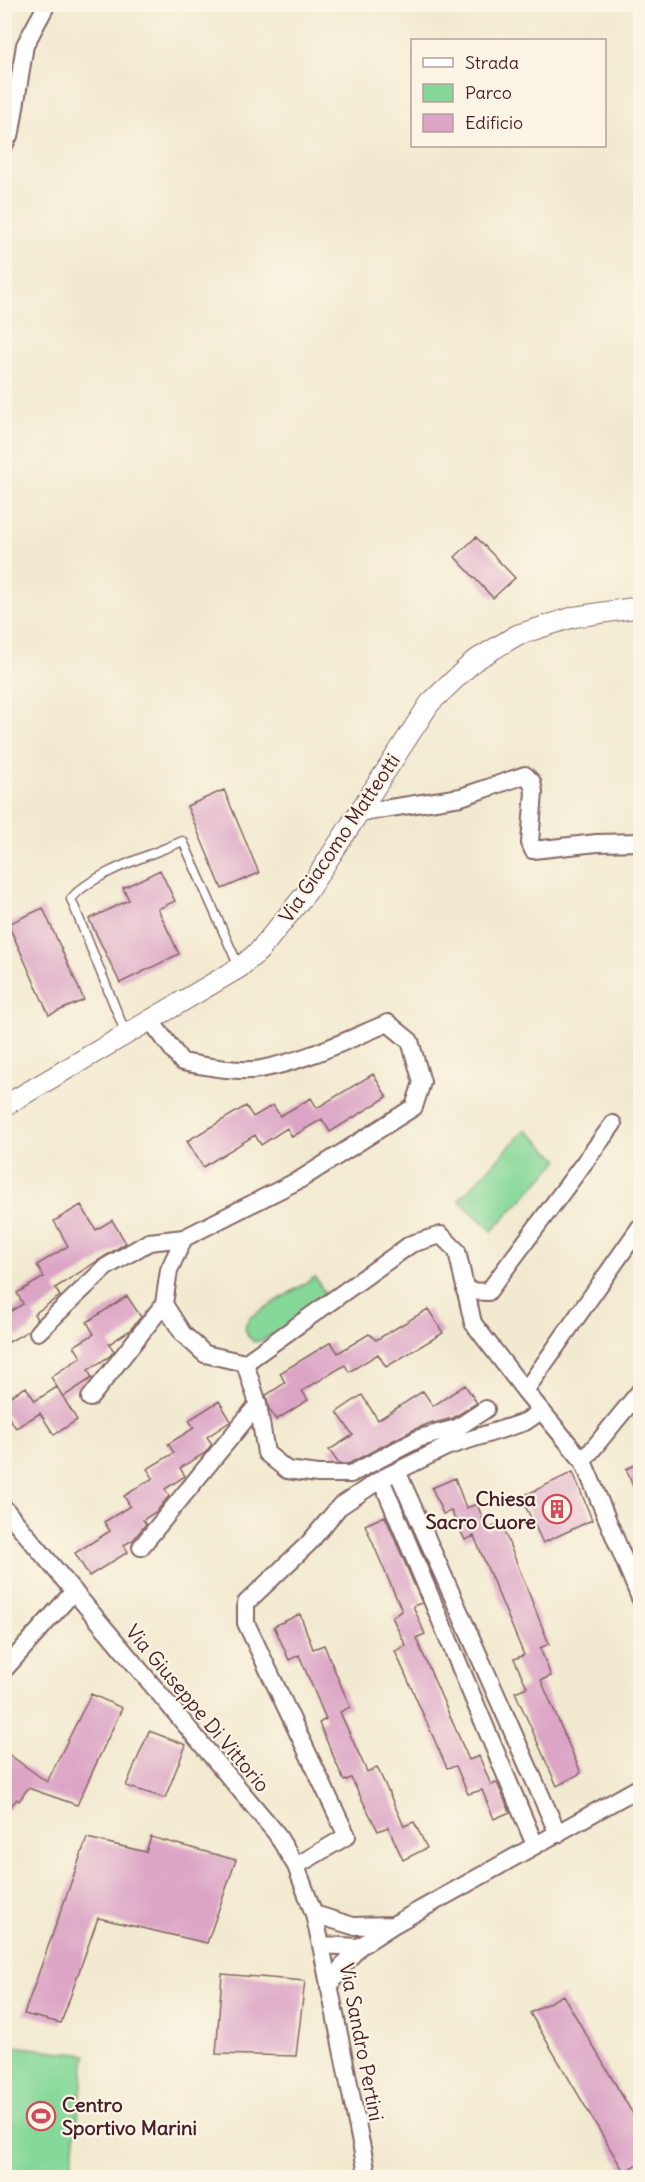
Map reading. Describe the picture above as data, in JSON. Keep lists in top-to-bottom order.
{
  "streets": {
    "street": ["Via Giacomo Matteotti", "Via Giuseppe Di Vittorio", "Via Sandro Pertini"]
  },
  "crossings": [
    ["Via Giuseppe Di Vittorio", "Via Sandro Pertini"]
  ],
  "places": {
    "building": ["Chiesa Sacro Cuore"],
    "sports": ["Centro Sportivo Marini"]
  },
  "legend": ["Strada", "Parco", "Edificio"]
}
